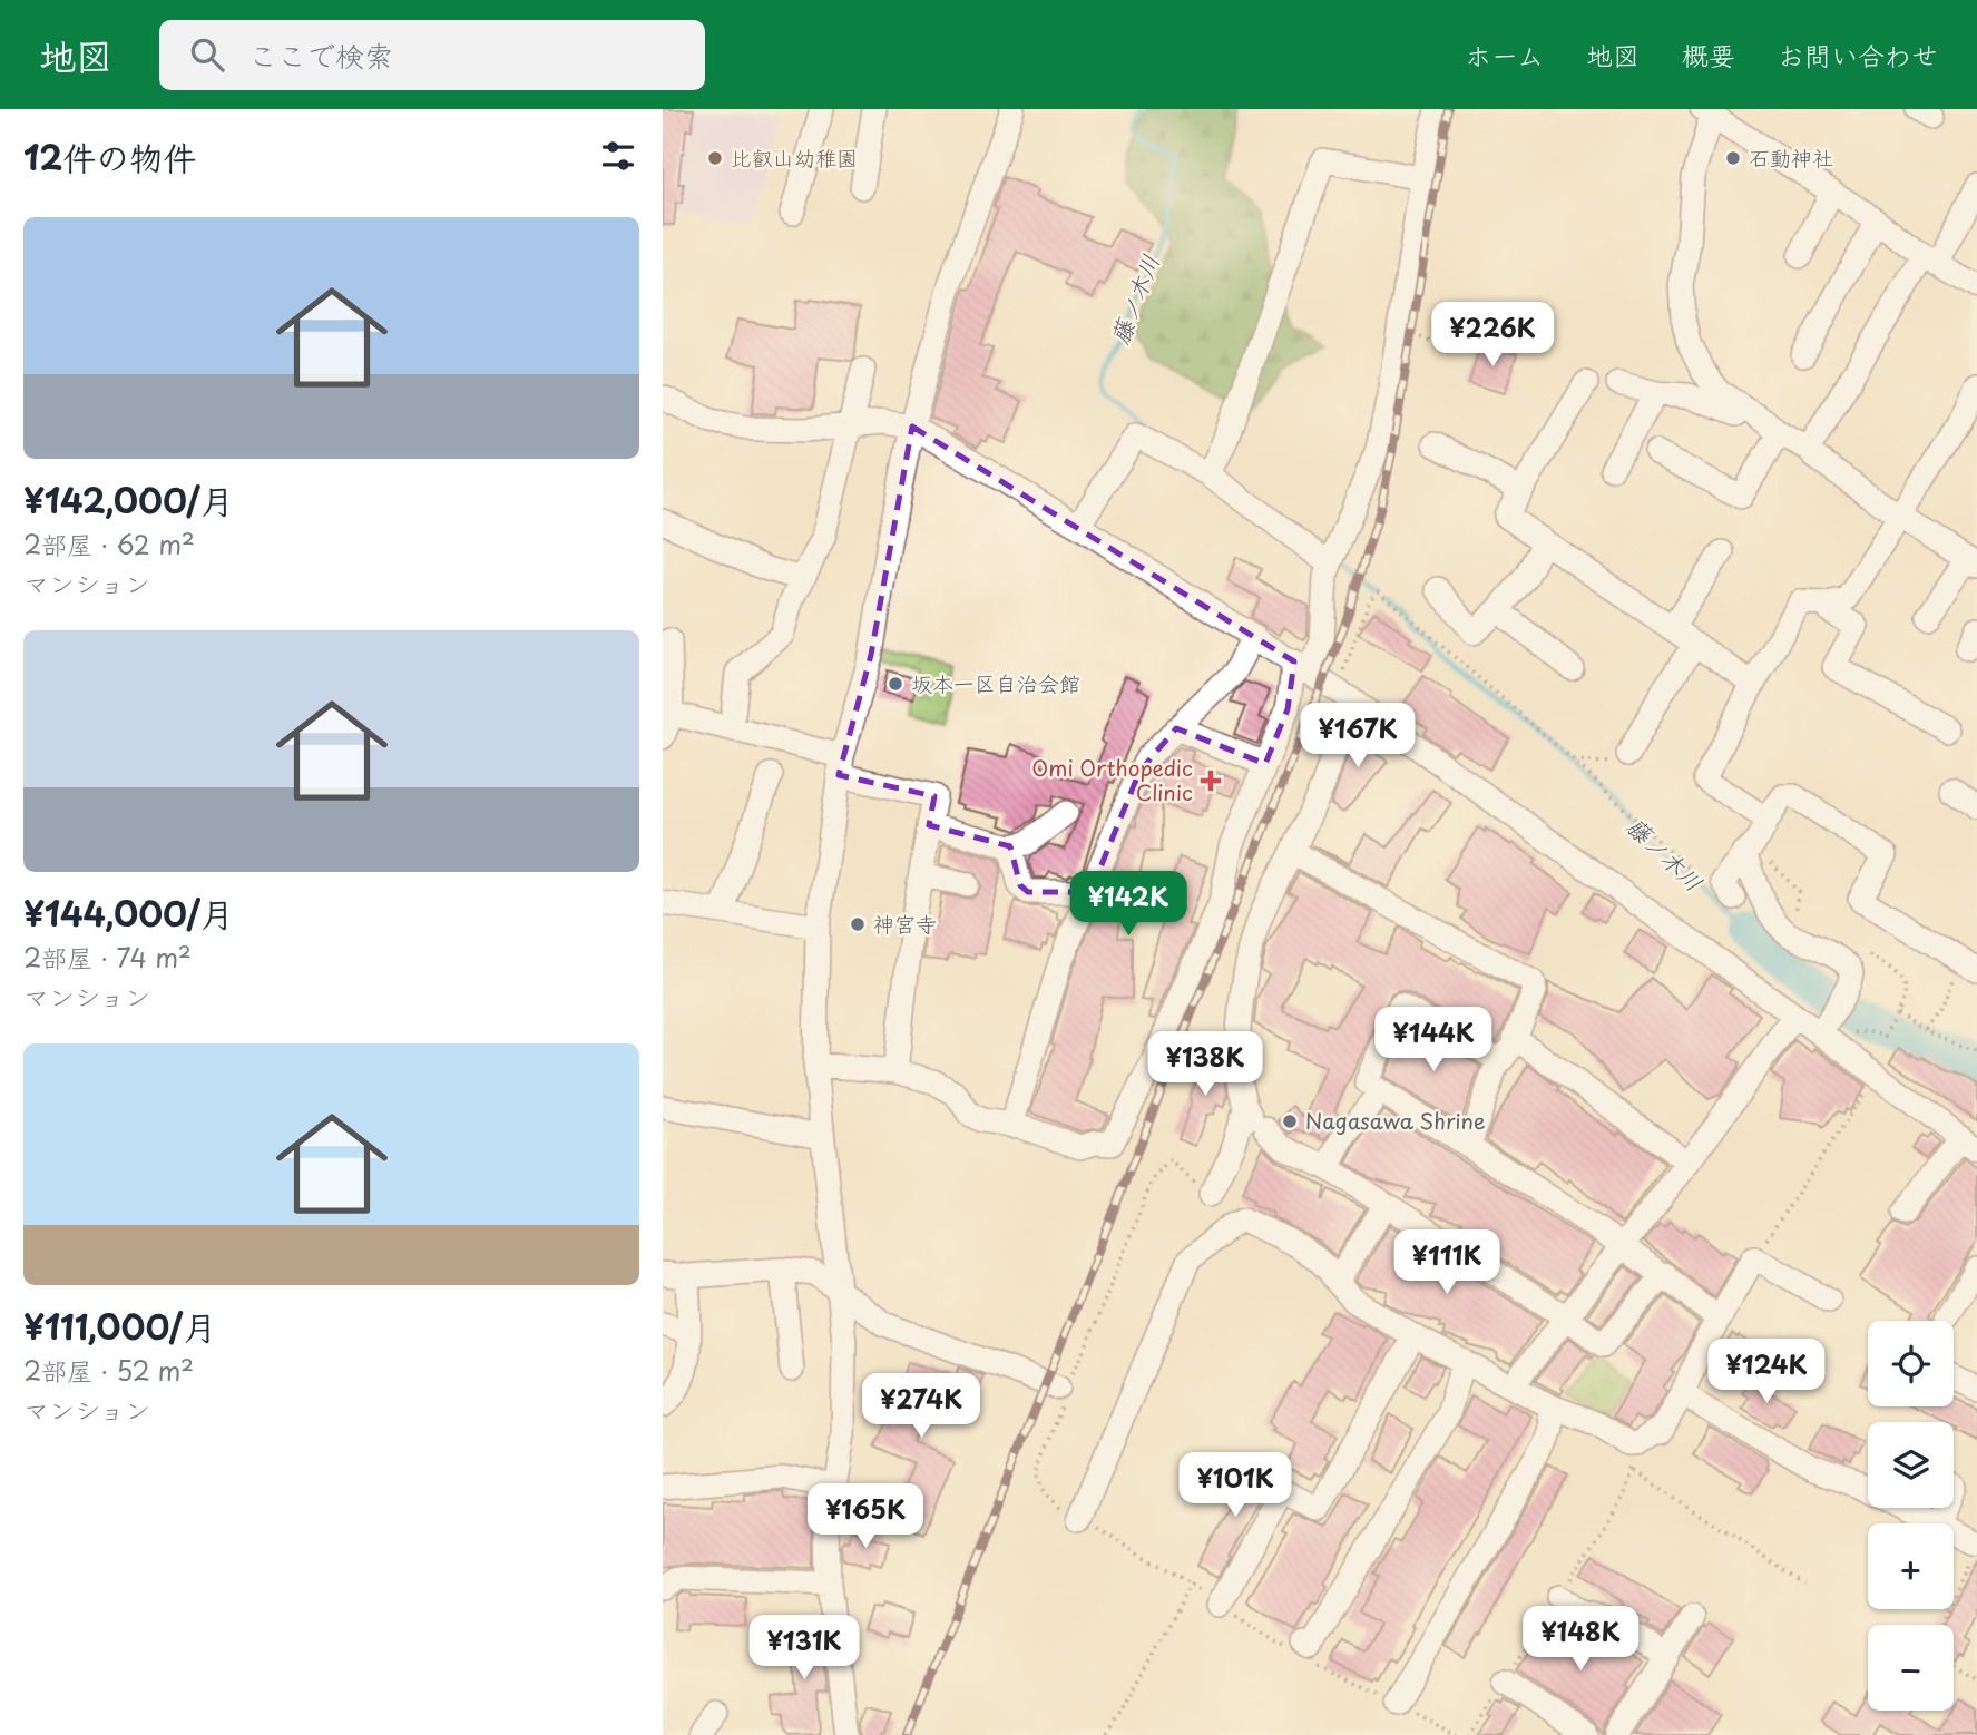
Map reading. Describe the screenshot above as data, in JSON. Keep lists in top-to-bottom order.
{
  "water": ["藤ノ木川"],
  "places": {
    "other": [
      "比叡山幼稚園",
      "石動神社",
      "坂本一区自治会館",
      "神宮寺",
      "Nagasawa Shrine"
    ],
    "health": ["Omi Orthopedic Clinic"]
  },
  "page": {
    "header": "地図",
    "search": "ここで検索",
    "nav": [
      "ホーム",
      "地図",
      "概要",
      "お問い合わせ"
    ],
    "heading": "12件の物件",
    "list": [
      {
        "name": "¥142,000/月",
        "note": "2部屋 · 62 m² · マンション"
      },
      {
        "name": "¥144,000/月",
        "note": "2部屋 · 74 m² · マンション"
      },
      {
        "name": "¥111,000/月",
        "note": "2部屋 · 52 m² · マンション"
      }
    ],
    "price": [
      "¥226K",
      "¥167K",
      "¥142K",
      "¥144K",
      "¥138K",
      "¥111K",
      "¥124K",
      "¥274K",
      "¥101K",
      "¥165K",
      "¥148K",
      "¥131K"
    ],
    "map_buttons": ["+", "−"]
  }
}
